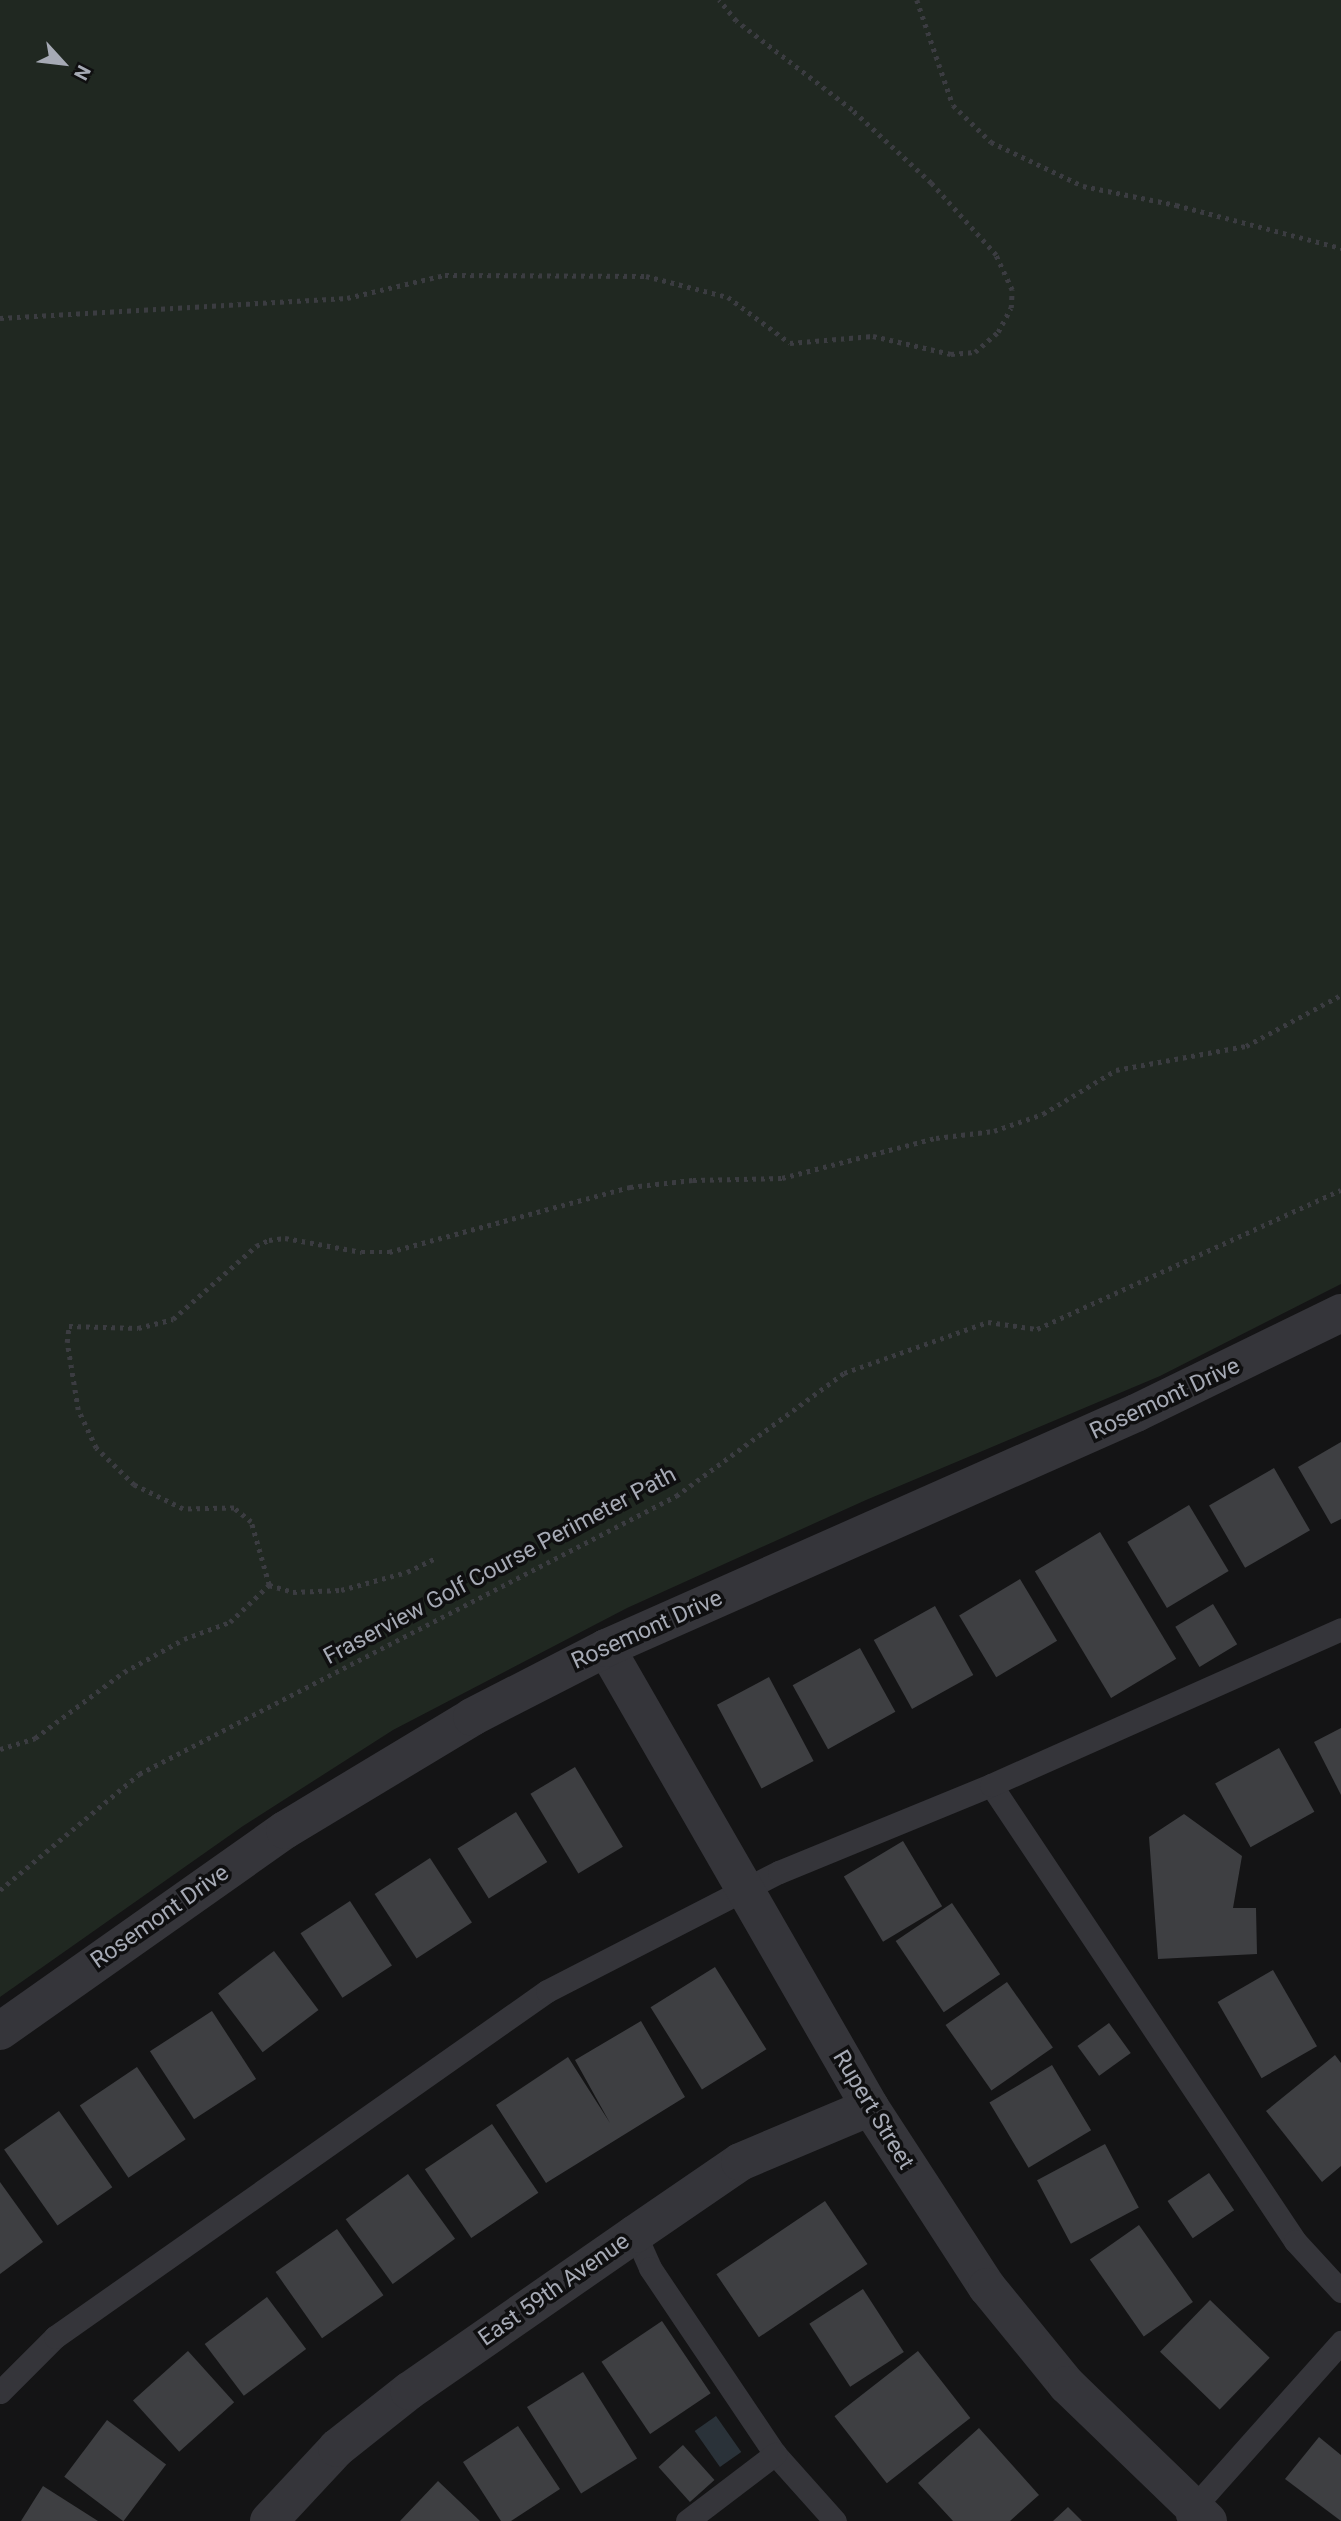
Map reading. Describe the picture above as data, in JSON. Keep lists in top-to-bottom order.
{
  "streets": {
    "street": ["Rosemont Drive", "Rupert Street", "East 59th Avenue"],
    "path": ["Fraserview Golf Course Perimeter Path"]
  },
  "crossings": [
    ["Rosemont Drive", "Rupert Street"],
    ["Rupert Street", "East 59th Avenue"]
  ],
  "north": "bottom right"
}
